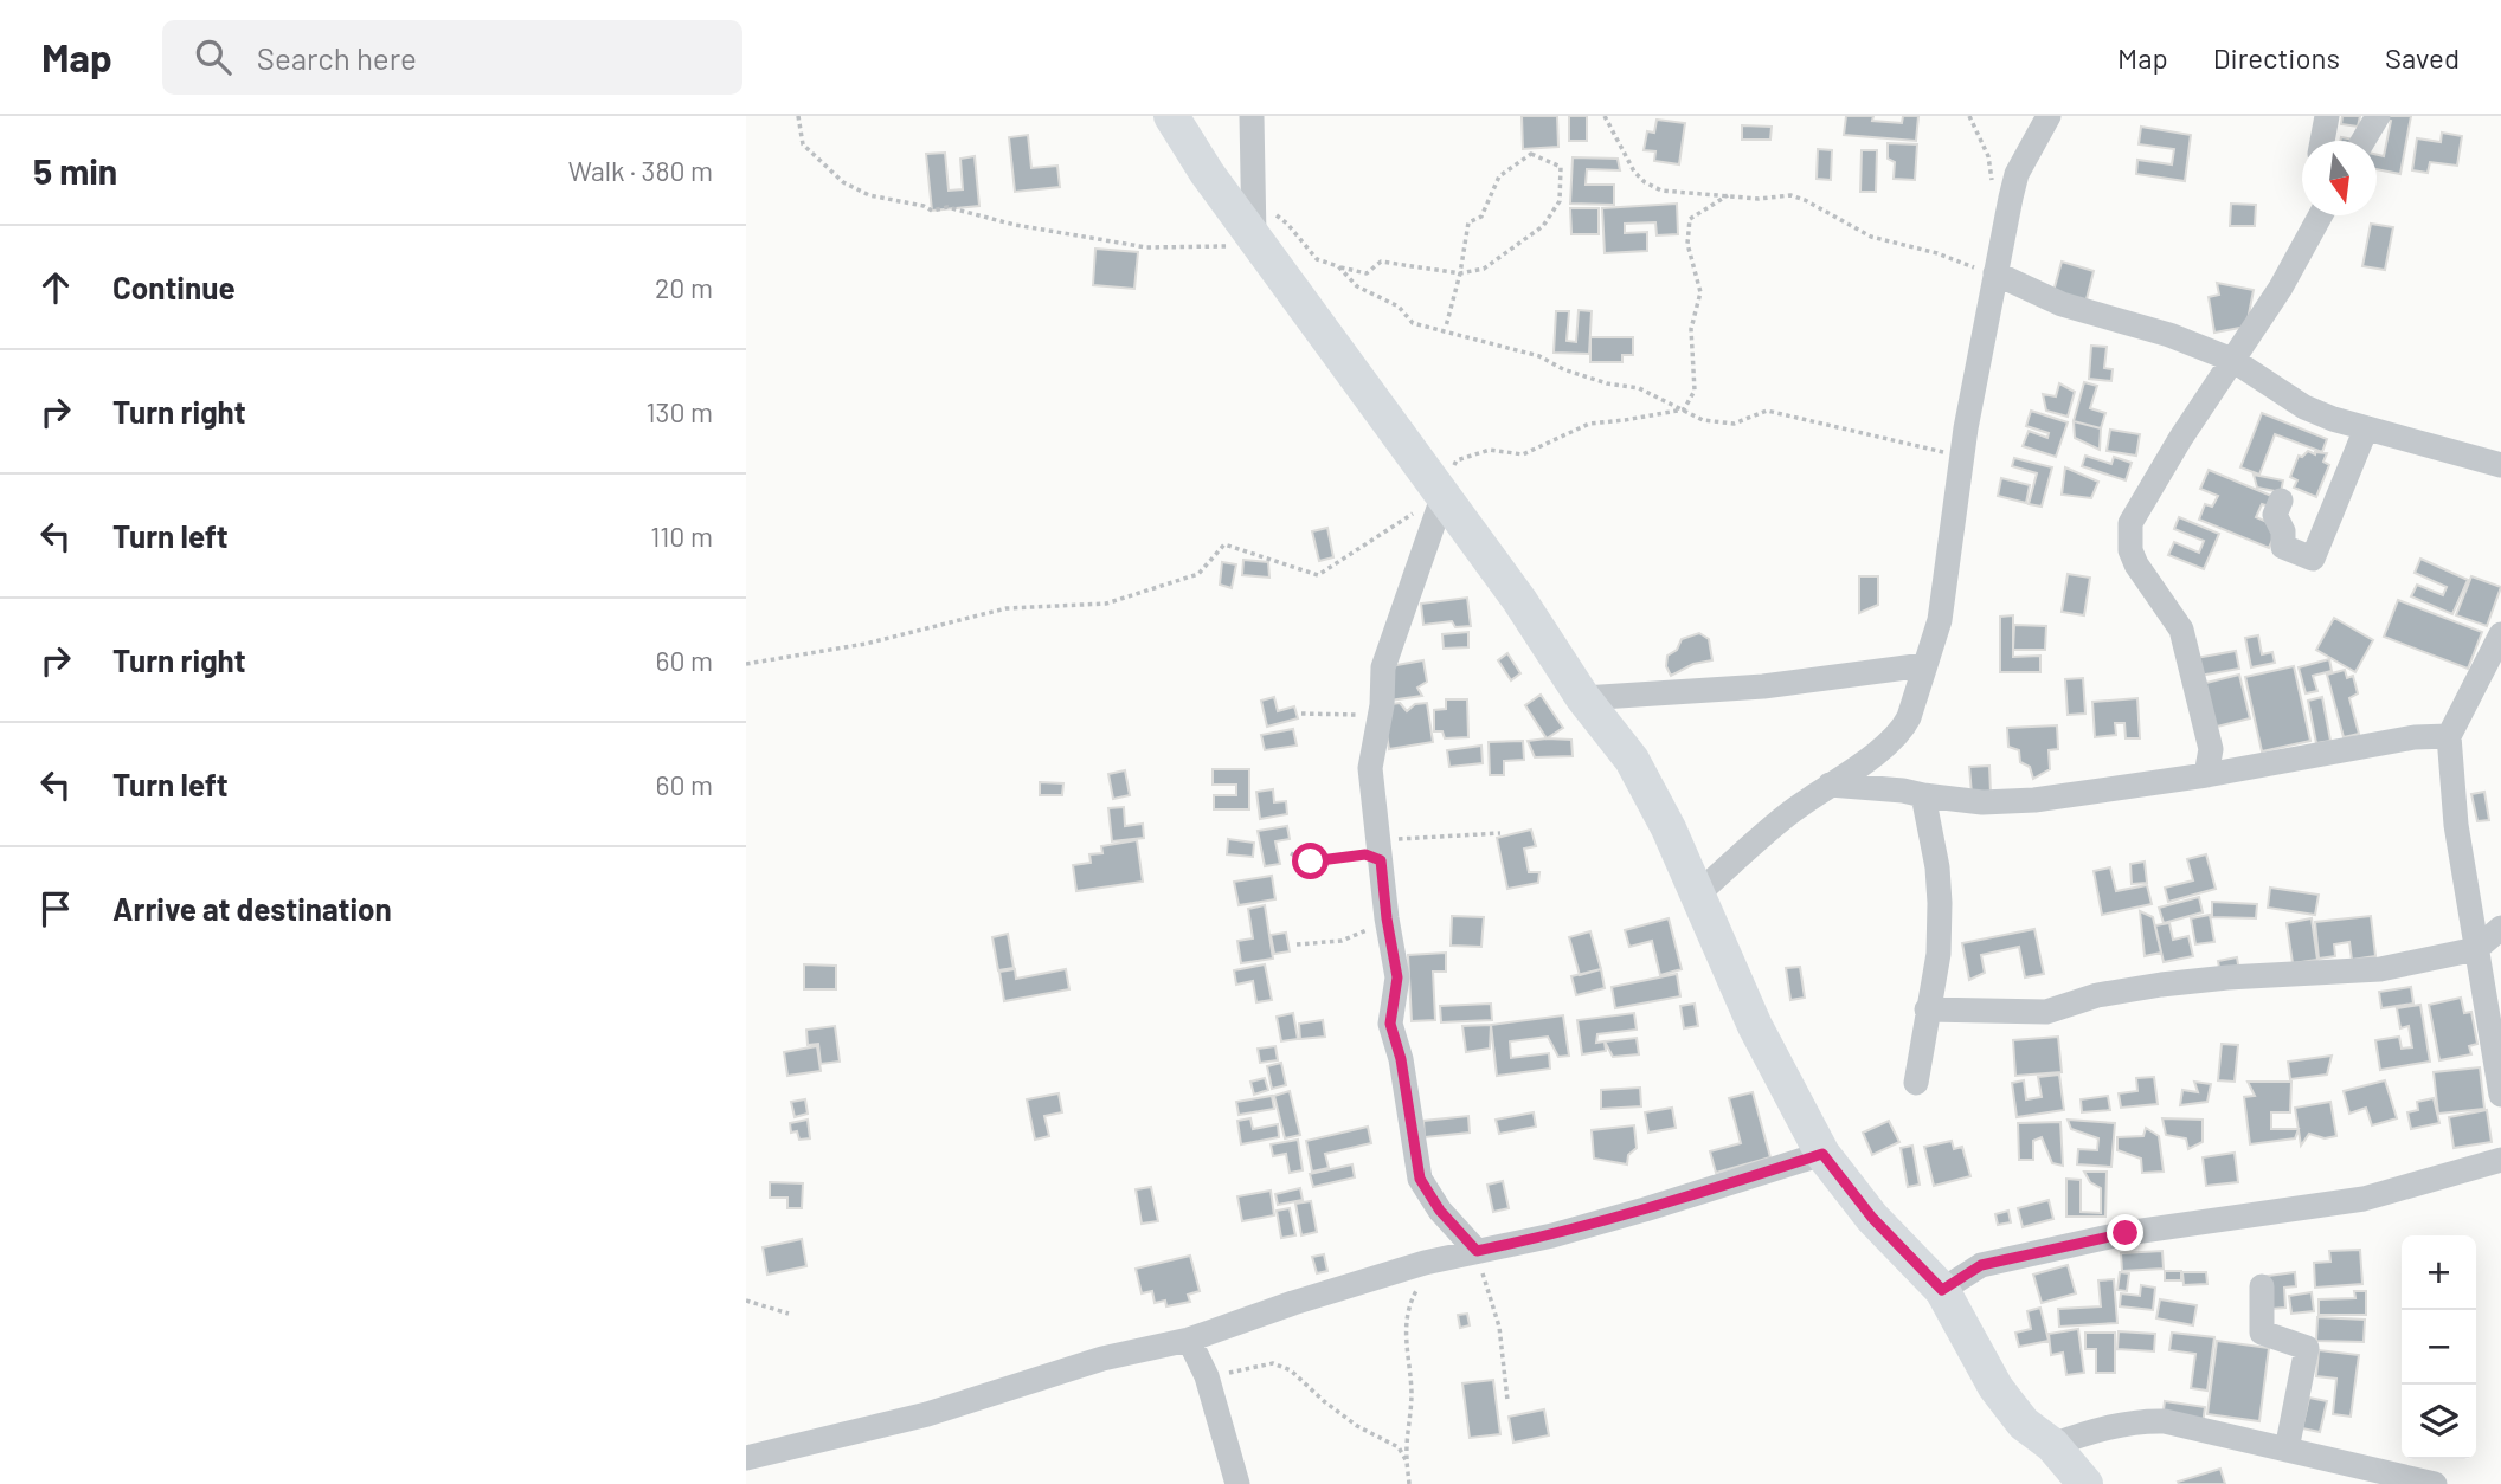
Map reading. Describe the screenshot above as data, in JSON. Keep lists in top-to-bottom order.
{
  "north": "bottom",
  "page": {
    "header": "Map",
    "search": "Search here",
    "nav": ["Map", "Directions", "Saved"],
    "heading": ["5 min", "Walk · 380 m"],
    "list": [
      ["Continue", "20 m"],
      ["Turn right", "130 m"],
      ["Turn left", "110 m"],
      ["Turn right", "60 m"],
      ["Turn left", "60 m"],
      "Arrive at destination"
    ],
    "map_buttons": ["+", "−"]
  }
}
